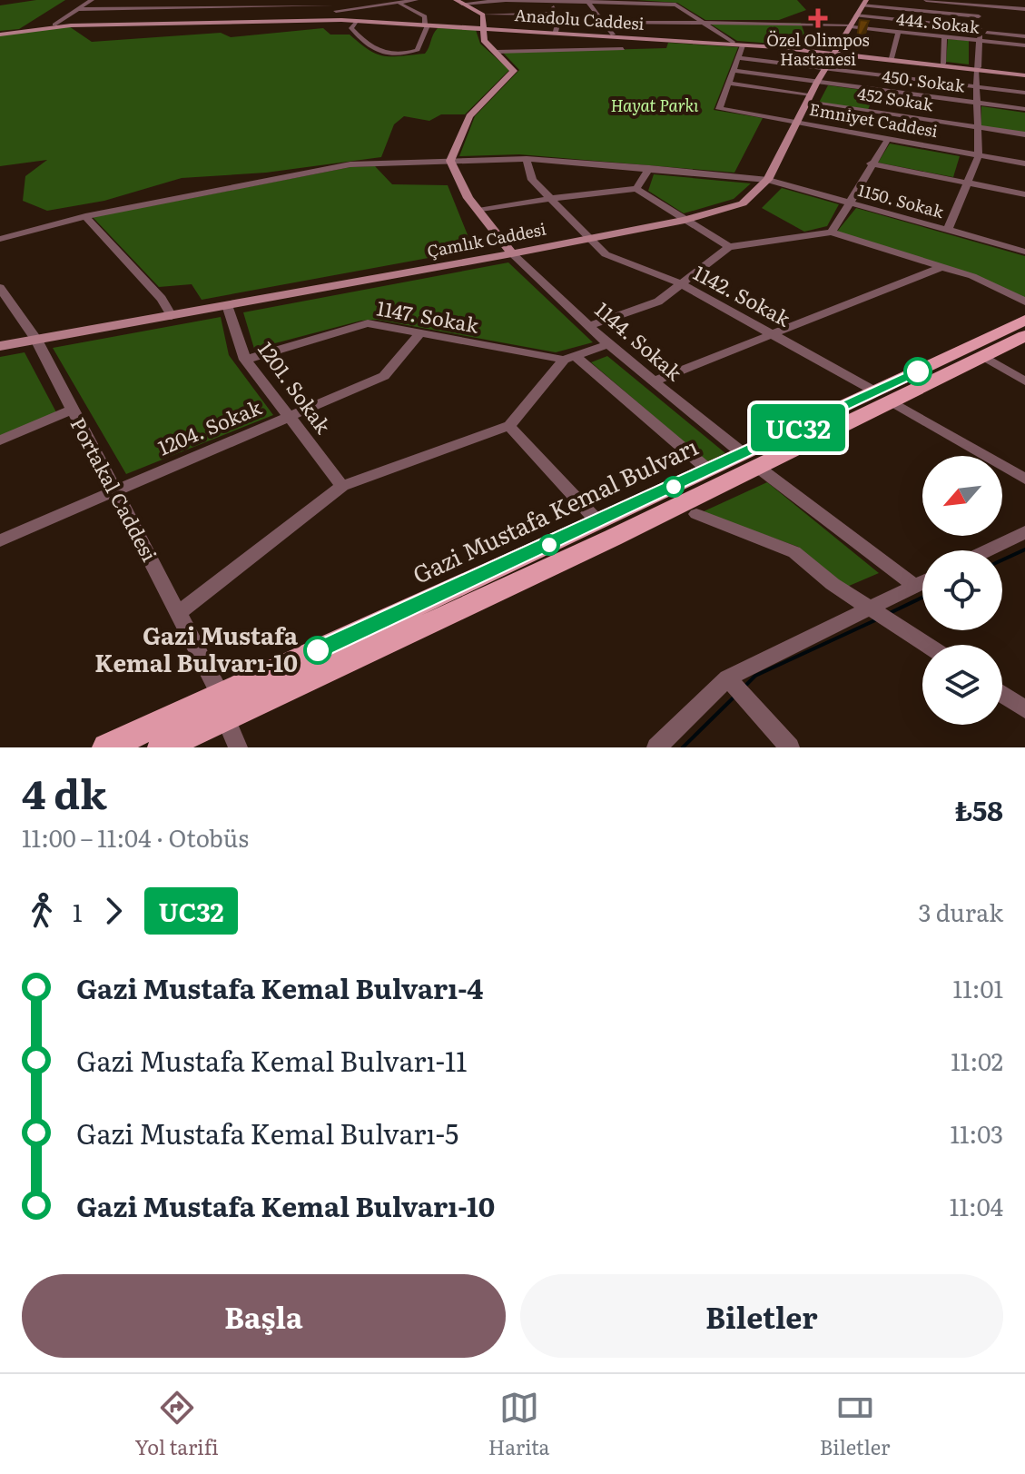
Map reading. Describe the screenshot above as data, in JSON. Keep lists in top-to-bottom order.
{
  "streets": {
    "main road": ["Anadolu Caddesi", "Çamlık Caddesi", "Gazi Mustafa Kemal Bulvarı"],
    "street": [
      "444. Sokak",
      "450. Sokak",
      "452 Sokak",
      "Emniyet Caddesi",
      "1150. Sokak",
      "1142. Sokak",
      "1147. Sokak",
      "1144. Sokak",
      "1201. Sokak",
      "1204. Sokak",
      "Portakal Caddesi"
    ]
  },
  "crossings": [
    ["Anadolu Caddesi", "Çamlık Caddesi"],
    ["444. Sokak", "Çamlık Caddesi"],
    ["450. Sokak", "Çamlık Caddesi"],
    ["452 Sokak", "Emniyet Caddesi"],
    ["452 Sokak", "Çamlık Caddesi"],
    ["Emniyet Caddesi", "Çamlık Caddesi"],
    ["1150. Sokak", "Çamlık Caddesi"],
    ["1150. Sokak", "1142. Sokak"],
    ["Çamlık Caddesi", "1142. Sokak"],
    ["Çamlık Caddesi", "1144. Sokak"],
    ["Çamlık Caddesi", "1201. Sokak"],
    ["Çamlık Caddesi", "Portakal Caddesi"],
    ["1142. Sokak", "Gazi Mustafa Kemal Bulvarı"],
    ["1147. Sokak", "1201. Sokak"],
    ["1147. Sokak", "1204. Sokak"],
    ["1144. Sokak", "Gazi Mustafa Kemal Bulvarı"],
    ["1201. Sokak", "1204. Sokak"],
    ["1204. Sokak", "Portakal Caddesi"],
    ["Portakal Caddesi", "Gazi Mustafa Kemal Bulvarı"]
  ],
  "parks": ["Hayat Parkı"],
  "places": {
    "health": ["Özel Olimpos Hastanesi"],
    "other": ["Gazi Mustafa Kemal Bulvarı-10"]
  },
  "lines": ["bus line UC32"],
  "north": "bottom left",
  "page": {
    "on_map": "UC32",
    "heading": ["4 dk", "11:00 – 11:04 · Otobüs", "₺58"],
    "legs": ["1", "UC32", "3 durak"],
    "list": [
      {
        "name": "Gazi Mustafa Kemal Bulvarı-4",
        "value": "11:01"
      },
      {
        "name": "Gazi Mustafa Kemal Bulvarı-11",
        "value": "11:02"
      },
      {
        "name": "Gazi Mustafa Kemal Bulvarı-5",
        "value": "11:03"
      },
      {
        "name": "Gazi Mustafa Kemal Bulvarı-10",
        "value": "11:04"
      }
    ],
    "buttons": ["Başla", "Biletler"],
    "tabs": ["Yol tarifi", "Harita", "Biletler"]
  }
}
